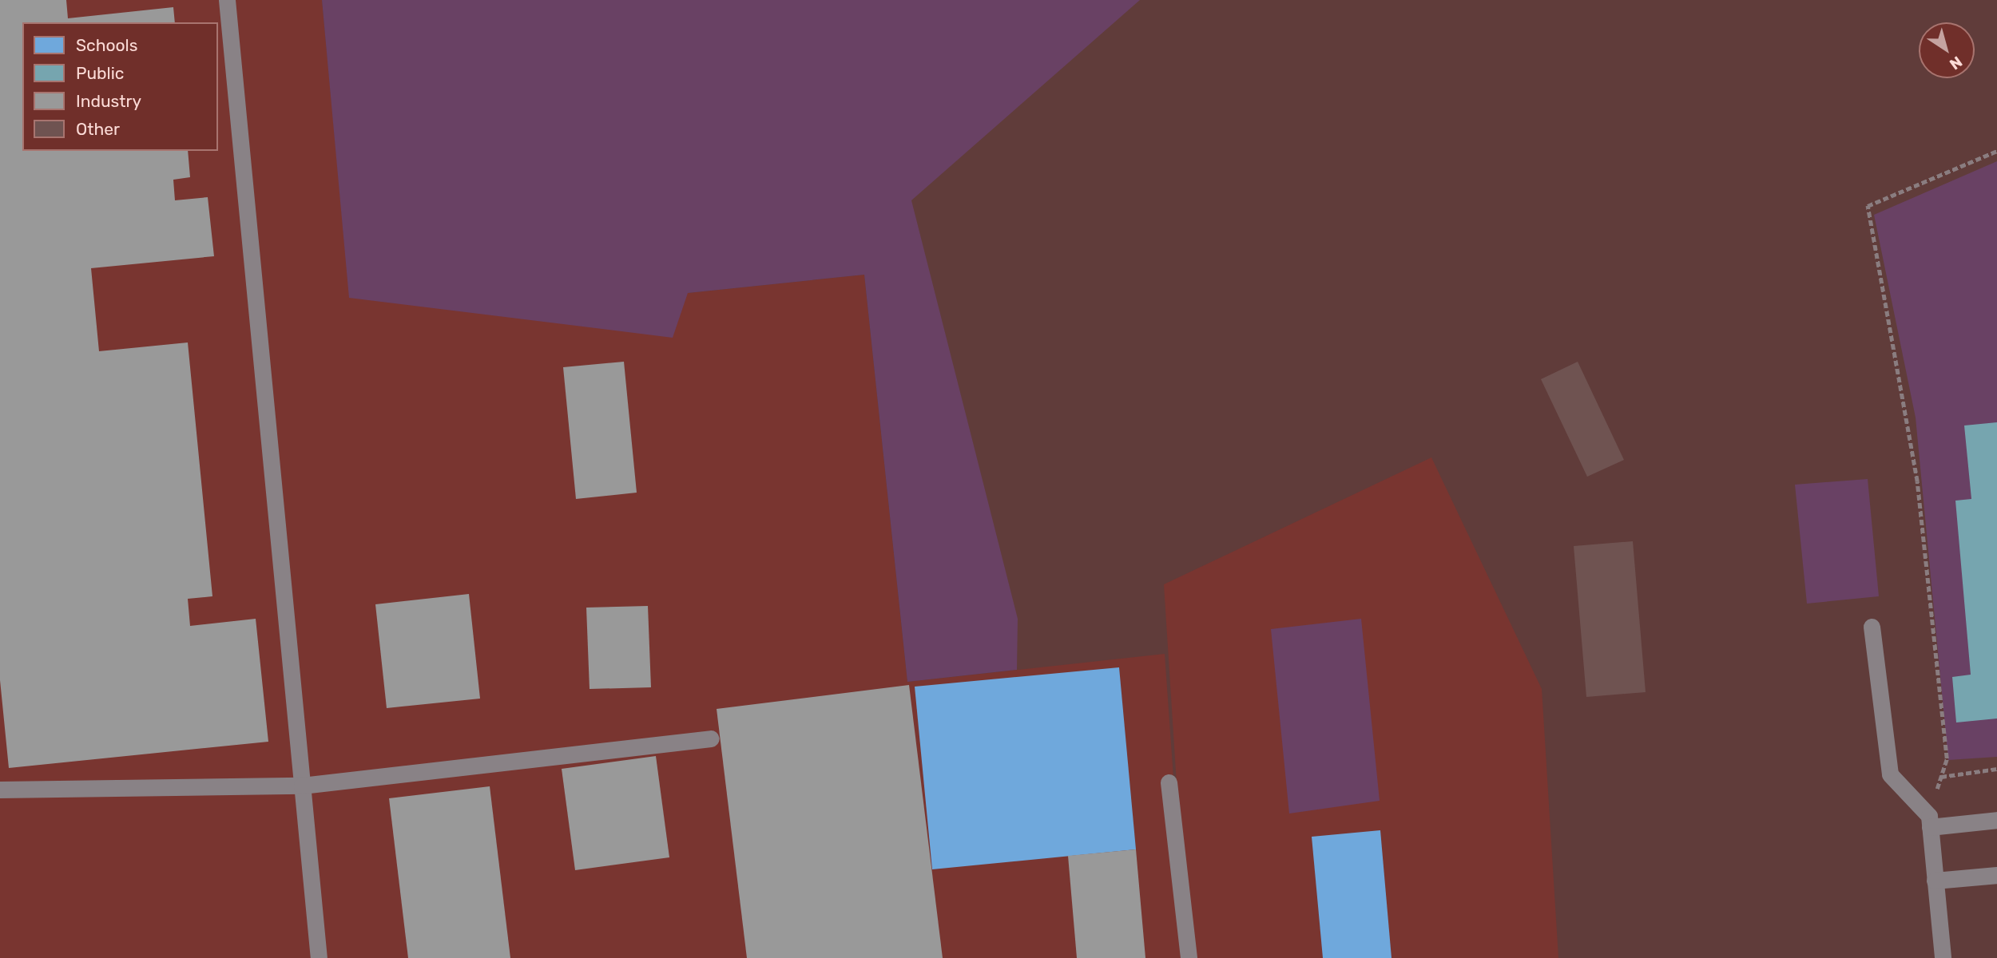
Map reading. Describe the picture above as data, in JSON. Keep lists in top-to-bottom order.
{
  "legend": [
    "Schools",
    "Public",
    "Industry",
    "Other"
  ],
  "north": "bottom right"
}
